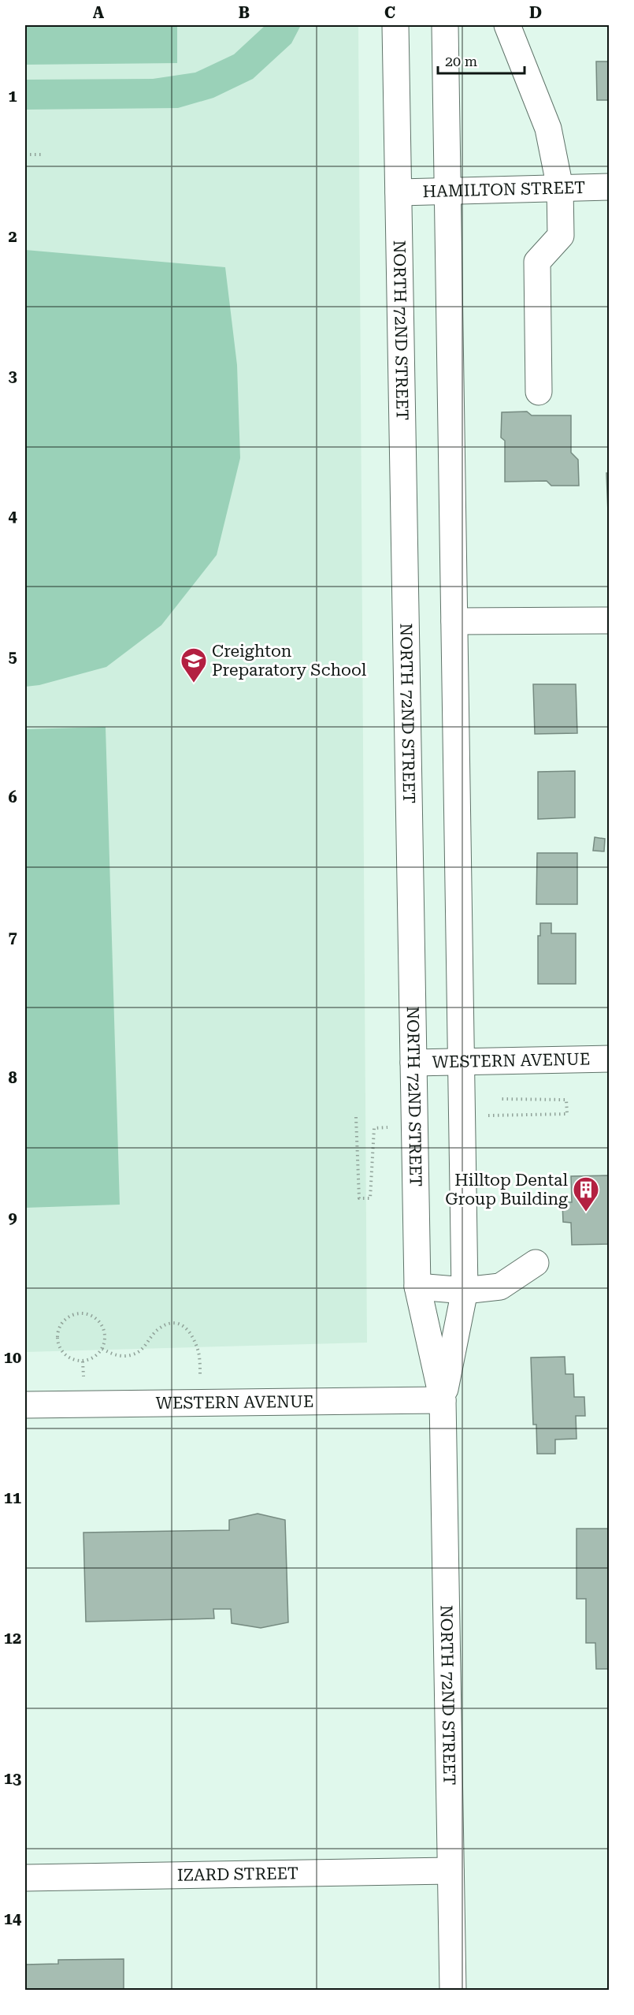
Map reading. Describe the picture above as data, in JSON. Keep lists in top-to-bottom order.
{
  "streets": {
    "main road": [
      "HAMILTON STREET",
      "NORTH 72ND STREET",
      "WESTERN AVENUE",
      "IZARD STREET"
    ]
  },
  "crossings": [
    ["HAMILTON STREET", "NORTH 72ND STREET"],
    ["NORTH 72ND STREET", "WESTERN AVENUE"],
    ["NORTH 72ND STREET", "IZARD STREET"]
  ],
  "places": {
    "school or university": ["Creighton Preparatory School"],
    "building": ["Hilltop Dental Group Building"]
  },
  "scale_bar": "20 m",
  "grid": {
    "columns": [
      "A",
      "B",
      "C",
      "D"
    ],
    "rows": [
      "1",
      "2",
      "3",
      "4",
      "5",
      "6",
      "7",
      "8",
      "9",
      "10",
      "11",
      "12",
      "13",
      "14"
    ]
  }
}
